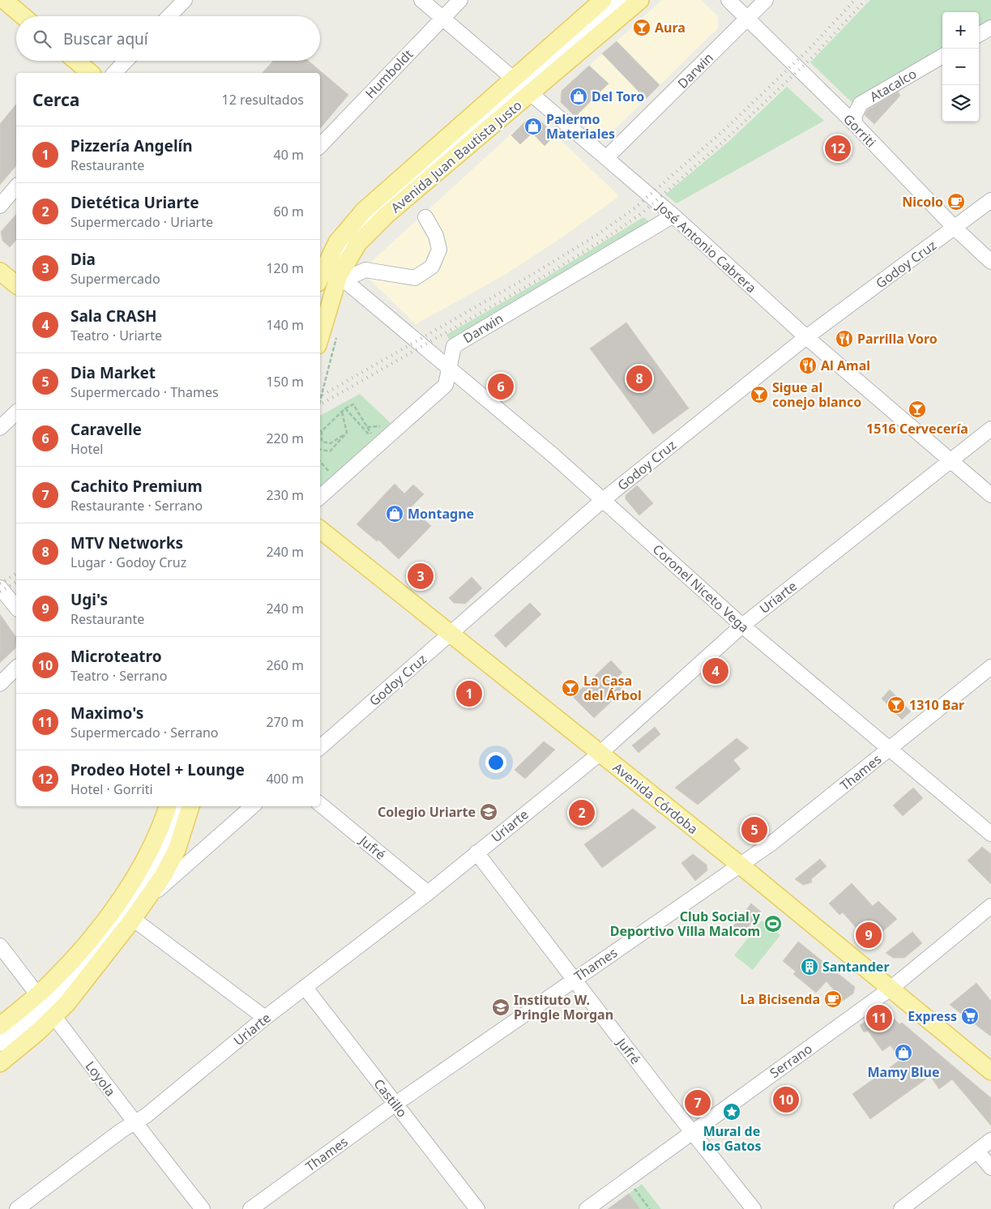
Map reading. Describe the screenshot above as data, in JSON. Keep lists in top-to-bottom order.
{
  "streets": {
    "main road": ["Avenida Juan Bautista Justo", "Avenida Córdoba"],
    "street": [
      "Darwin",
      "Humboldt",
      "Atacalco",
      "Gorriti",
      "José Antonio Cabrera",
      "Godoy Cruz",
      "Coronel Niceto Vega",
      "Uriarte",
      "Thames",
      "Jufré",
      "Serrano",
      "Loyola",
      "Castillo"
    ]
  },
  "crossings": [
    ["Darwin", "Gorriti"],
    ["Darwin", "José Antonio Cabrera"],
    ["Darwin", "Coronel Niceto Vega"],
    ["Humboldt", "José Antonio Cabrera"],
    ["Atacalco", "Gorriti"],
    ["Gorriti", "Godoy Cruz"],
    ["Avenida Juan Bautista Justo", "José Antonio Cabrera"],
    ["Avenida Juan Bautista Justo", "Coronel Niceto Vega"],
    ["José Antonio Cabrera", "Godoy Cruz"],
    ["José Antonio Cabrera", "Uriarte"],
    ["Godoy Cruz", "Coronel Niceto Vega"],
    ["Godoy Cruz", "Avenida Córdoba"],
    ["Coronel Niceto Vega", "Uriarte"],
    ["Coronel Niceto Vega", "Thames"],
    ["Uriarte", "Avenida Córdoba"],
    ["Uriarte", "Jufré"],
    ["Uriarte", "Loyola"],
    ["Uriarte", "Castillo"],
    ["Thames", "Avenida Córdoba"],
    ["Thames", "Jufré"],
    ["Thames", "Castillo"],
    ["Avenida Córdoba", "Serrano"],
    ["Jufré", "Serrano"]
  ],
  "places": {
    "bar": [
      "Aura",
      "Sigue al conejo blanco",
      "1516 Cervecería",
      "La Casa del Árbol",
      "1310 Bar"
    ],
    "shop": [
      "Del Toro",
      "Palermo Materiales",
      "Montagne",
      "Mamy Blue"
    ],
    "cafe": ["Nicolo", "La Bicisenda"],
    "restaurant": ["Parrilla Voro", "Al Amal"],
    "school or university": ["Colegio Uriarte", "Instituto W. Pringle Morgan"],
    "sports": ["Club Social y Deportivo Villa Malcom"],
    "building": ["Santander"],
    "supermarket": ["Express"],
    "place": ["Mural de los Gatos"]
  },
  "page": {
    "map_buttons": ["+", "−"],
    "search": "Buscar aquí",
    "heading": ["Cerca", "12 resultados"],
    "list": [
      {
        "mark": "1",
        "name": "Pizzería Angelín",
        "note": "Restaurante",
        "value": "40 m"
      },
      {
        "mark": "2",
        "name": "Dietética Uriarte",
        "note": "Supermercado · Uriarte",
        "value": "60 m"
      },
      {
        "mark": "3",
        "name": "Dia",
        "note": "Supermercado",
        "value": "120 m"
      },
      {
        "mark": "4",
        "name": "Sala CRASH",
        "note": "Teatro · Uriarte",
        "value": "140 m"
      },
      {
        "mark": "5",
        "name": "Dia Market",
        "note": "Supermercado · Thames",
        "value": "150 m"
      },
      {
        "mark": "6",
        "name": "Caravelle",
        "note": "Hotel",
        "value": "220 m"
      },
      {
        "mark": "7",
        "name": "Cachito Premium",
        "note": "Restaurante · Serrano",
        "value": "230 m"
      },
      {
        "mark": "8",
        "name": "MTV Networks",
        "note": "Lugar · Godoy Cruz",
        "value": "240 m"
      },
      {
        "mark": "9",
        "name": "Ugi's",
        "note": "Restaurante",
        "value": "240 m"
      },
      {
        "mark": "10",
        "name": "Microteatro",
        "note": "Teatro · Serrano",
        "value": "260 m"
      },
      {
        "mark": "11",
        "name": "Maximo's",
        "note": "Supermercado · Serrano",
        "value": "270 m"
      },
      {
        "mark": "12",
        "name": "Prodeo Hotel + Lounge",
        "note": "Hotel · Gorriti",
        "value": "400 m"
      }
    ],
    "pins": [
      "12",
      "8",
      "6",
      "3",
      "4",
      "1",
      "2",
      "5",
      "9",
      "11",
      "10",
      "7"
    ]
  }
}
